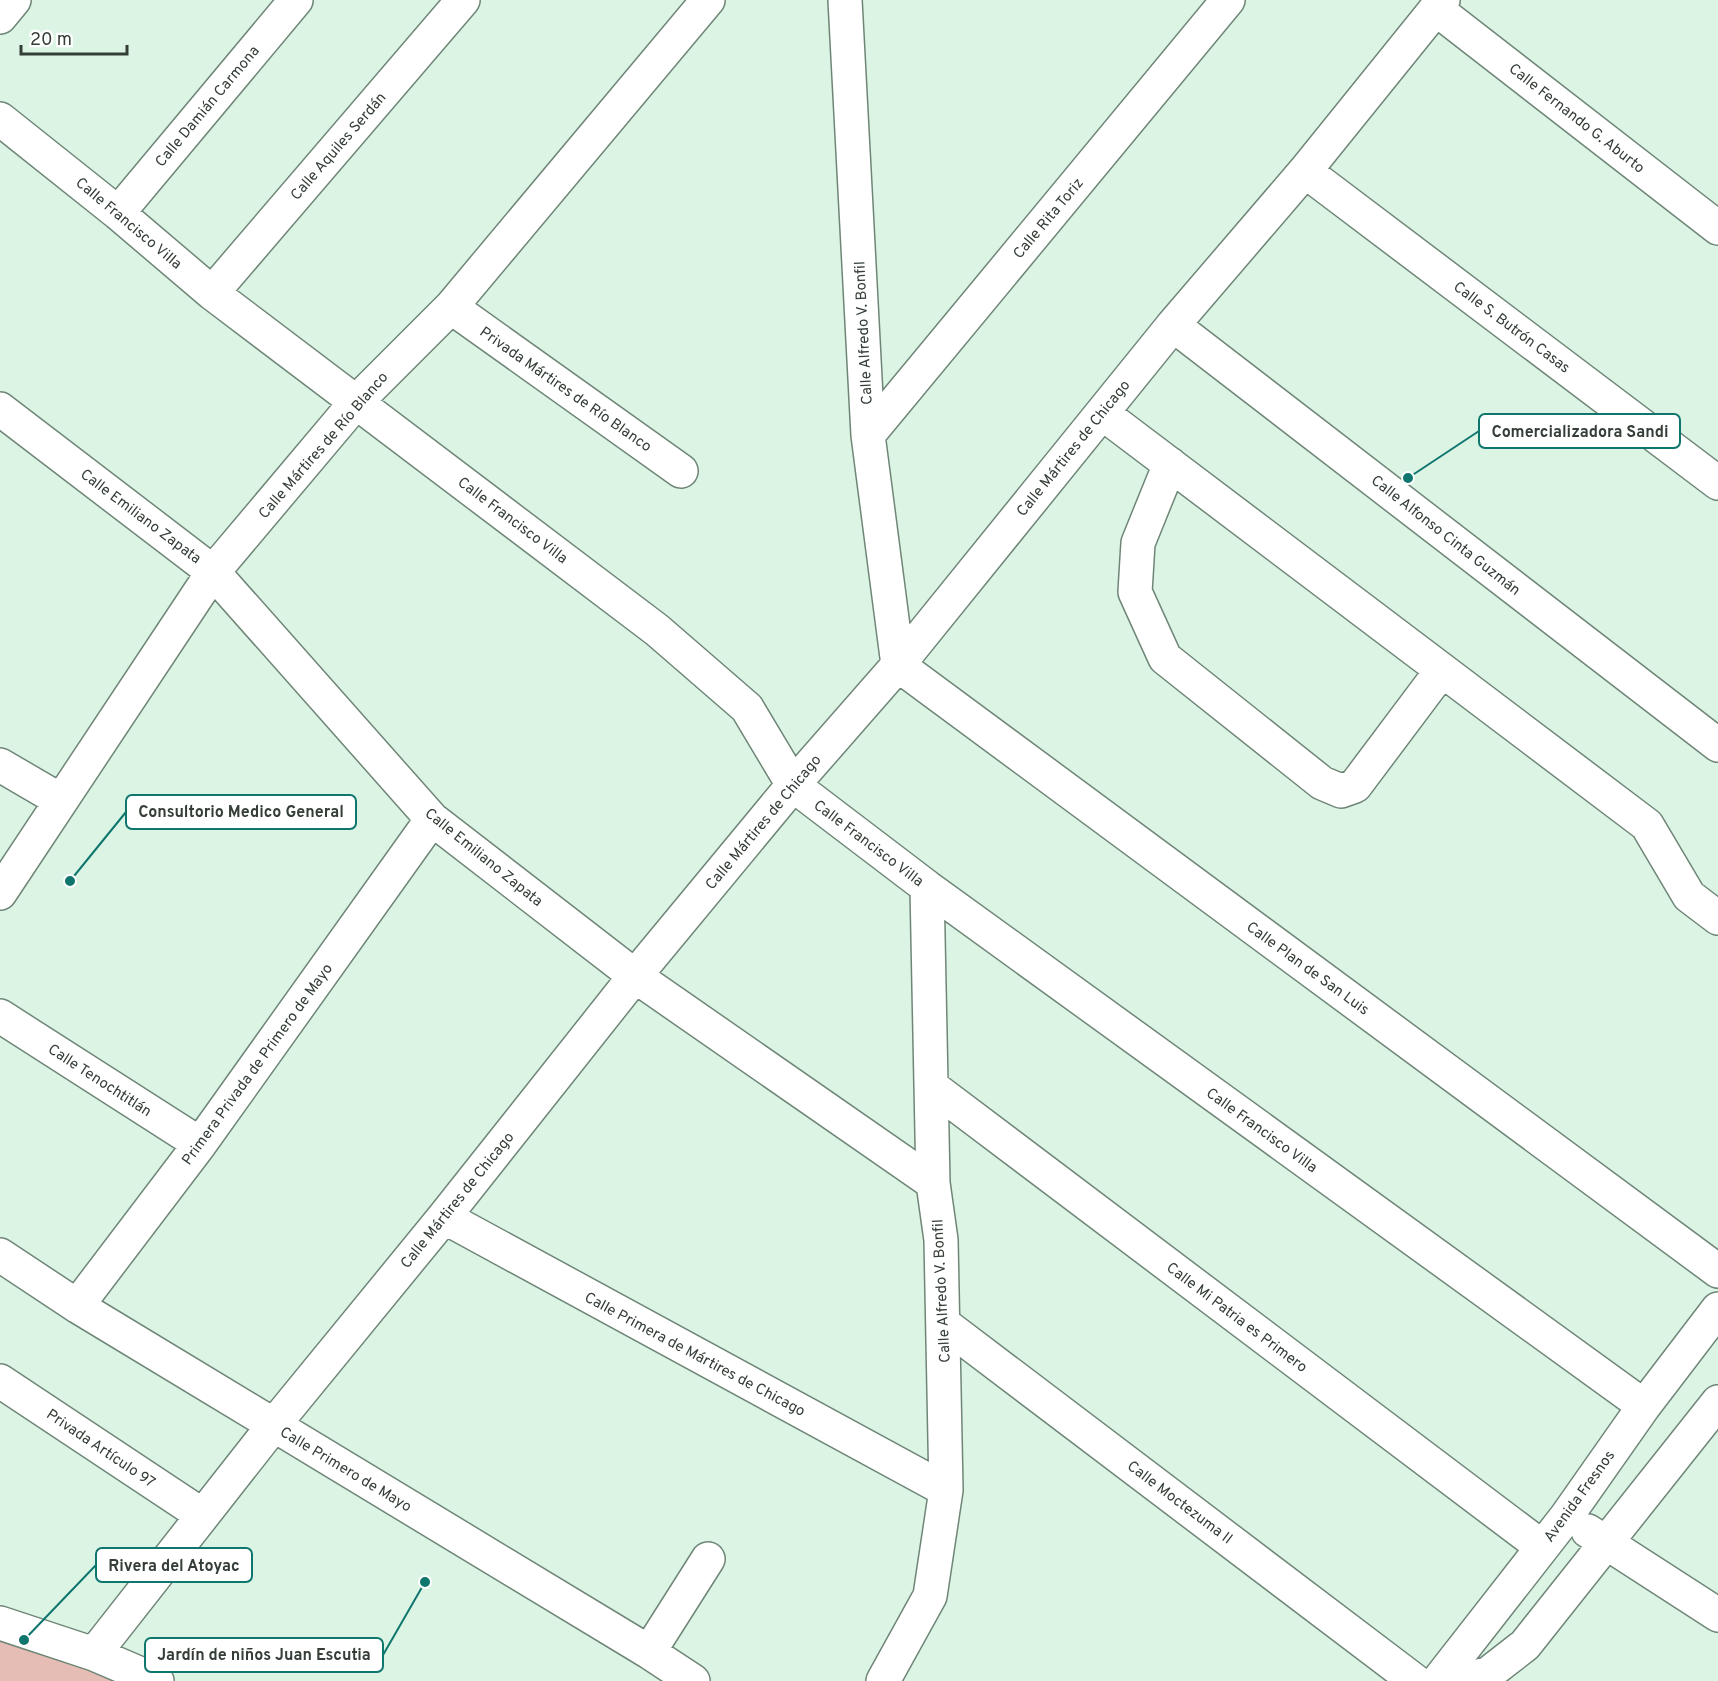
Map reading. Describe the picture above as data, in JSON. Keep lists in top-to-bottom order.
{
  "streets": {
    "street": [
      "Calle Damián Carmona",
      "Calle Fernando G. Aburto",
      "Calle Aquiles Serdán",
      "Calle Rita Toriz",
      "Calle Francisco Villa",
      "Calle S. Butrón Casas",
      "Calle Alfredo V. Bonfil",
      "Privada Mártires de Río Blanco",
      "Calle Mártires de Río Blanco",
      "Calle Mártires de Chicago",
      "Calle Emiliano Zapata",
      "Calle Alfonso Cinta Guzmán",
      "Calle Plan de San Luis",
      "Primera Privada de Primero de Mayo",
      "Calle Tenochtitlán",
      "Calle Mi Patria es Primero",
      "Calle Primera de Mártires de Chicago",
      "Privada Artículo 97",
      "Calle Primero de Mayo",
      "Avenida Fresnos",
      "Calle Moctezuma II"
    ]
  },
  "crossings": [
    ["Calle Damián Carmona", "Calle Francisco Villa"],
    ["Calle Fernando G. Aburto", "Calle Mártires de Chicago"],
    ["Calle Aquiles Serdán", "Calle Francisco Villa"],
    ["Calle Rita Toriz", "Calle Alfredo V. Bonfil"],
    ["Calle Francisco Villa", "Calle Alfredo V. Bonfil"],
    ["Calle Francisco Villa", "Calle Mártires de Río Blanco"],
    ["Calle Francisco Villa", "Calle Mártires de Chicago"],
    ["Calle Francisco Villa", "Avenida Fresnos"],
    ["Calle S. Butrón Casas", "Calle Mártires de Chicago"],
    ["Calle Alfredo V. Bonfil", "Calle Mártires de Chicago"],
    ["Calle Alfredo V. Bonfil", "Calle Emiliano Zapata"],
    ["Calle Alfredo V. Bonfil", "Calle Plan de San Luis"],
    ["Calle Alfredo V. Bonfil", "Calle Mi Patria es Primero"],
    ["Calle Alfredo V. Bonfil", "Calle Primera de Mártires de Chicago"],
    ["Calle Alfredo V. Bonfil", "Calle Moctezuma II"],
    ["Privada Mártires de Río Blanco", "Calle Mártires de Río Blanco"],
    ["Calle Mártires de Río Blanco", "Calle Emiliano Zapata"],
    ["Calle Mártires de Chicago", "Calle Emiliano Zapata"],
    ["Calle Mártires de Chicago", "Calle Alfonso Cinta Guzmán"],
    ["Calle Mártires de Chicago", "Calle Plan de San Luis"],
    ["Calle Mártires de Chicago", "Calle Primera de Mártires de Chicago"],
    ["Calle Mártires de Chicago", "Privada Artículo 97"],
    ["Calle Mártires de Chicago", "Calle Primero de Mayo"],
    ["Calle Emiliano Zapata", "Primera Privada de Primero de Mayo"],
    ["Primera Privada de Primero de Mayo", "Calle Tenochtitlán"],
    ["Primera Privada de Primero de Mayo", "Calle Primero de Mayo"],
    ["Calle Mi Patria es Primero", "Avenida Fresnos"]
  ],
  "places": [
    "Comercializadora Sandi",
    "Consultorio Medico General",
    "Jardín de niños Juan Escutia",
    "Rivera del Atoyac"
  ],
  "scale_bar": "20 m"
}
